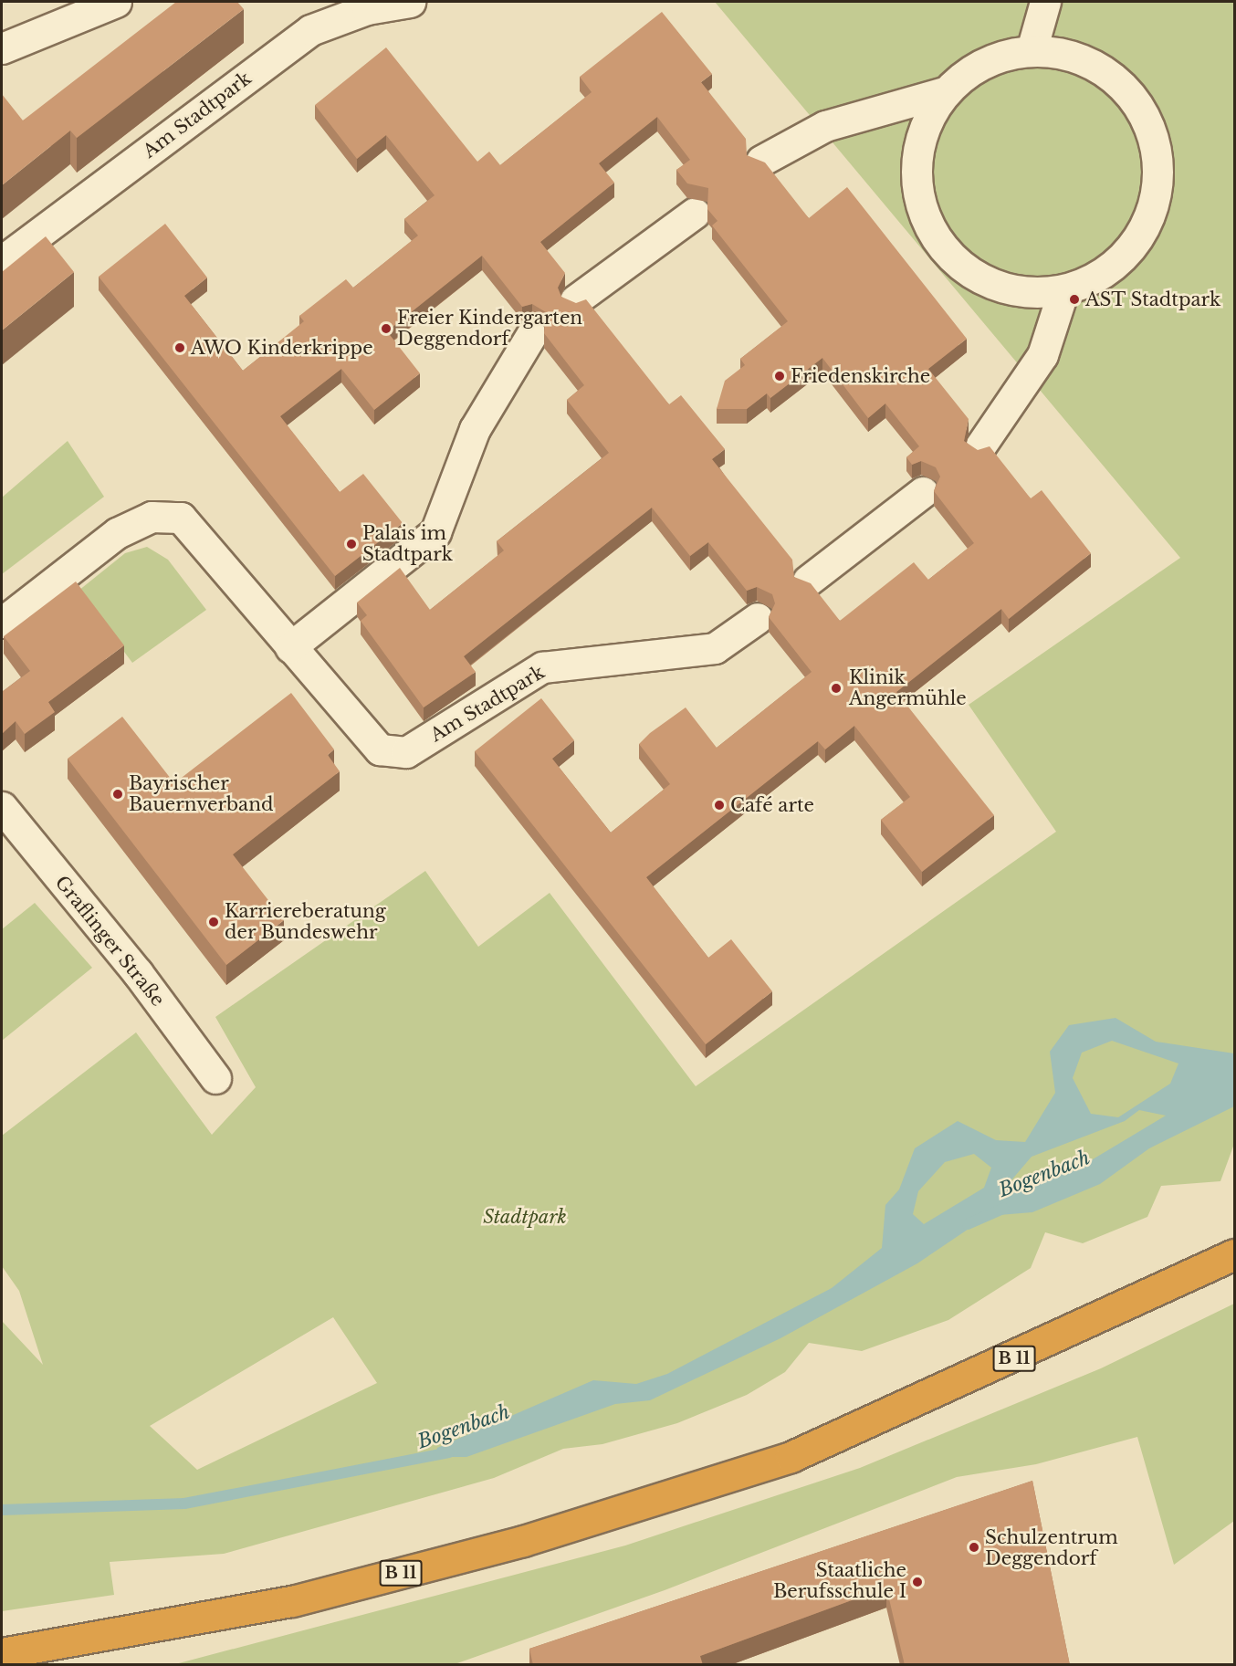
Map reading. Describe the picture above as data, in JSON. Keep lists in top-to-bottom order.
{
  "streets": {
    "highway": ["B 11"],
    "street": ["Am Stadtpark", "Graflinger Straße"]
  },
  "water": ["Bogenbach"],
  "parks": ["Stadtpark"],
  "places": [
    "AST Stadtpark",
    "Freier Kindergarten Deggendorf",
    "AWO Kinderkrippe",
    "Friedenskirche",
    "Palais im Stadtpark",
    "Klinik Angermühle",
    "Bayrischer Bauernverband",
    "Café arte",
    "Karriereberatung der Bundeswehr",
    "Schulzentrum Deggendorf",
    "Staatliche Berufsschule I"
  ]
}
